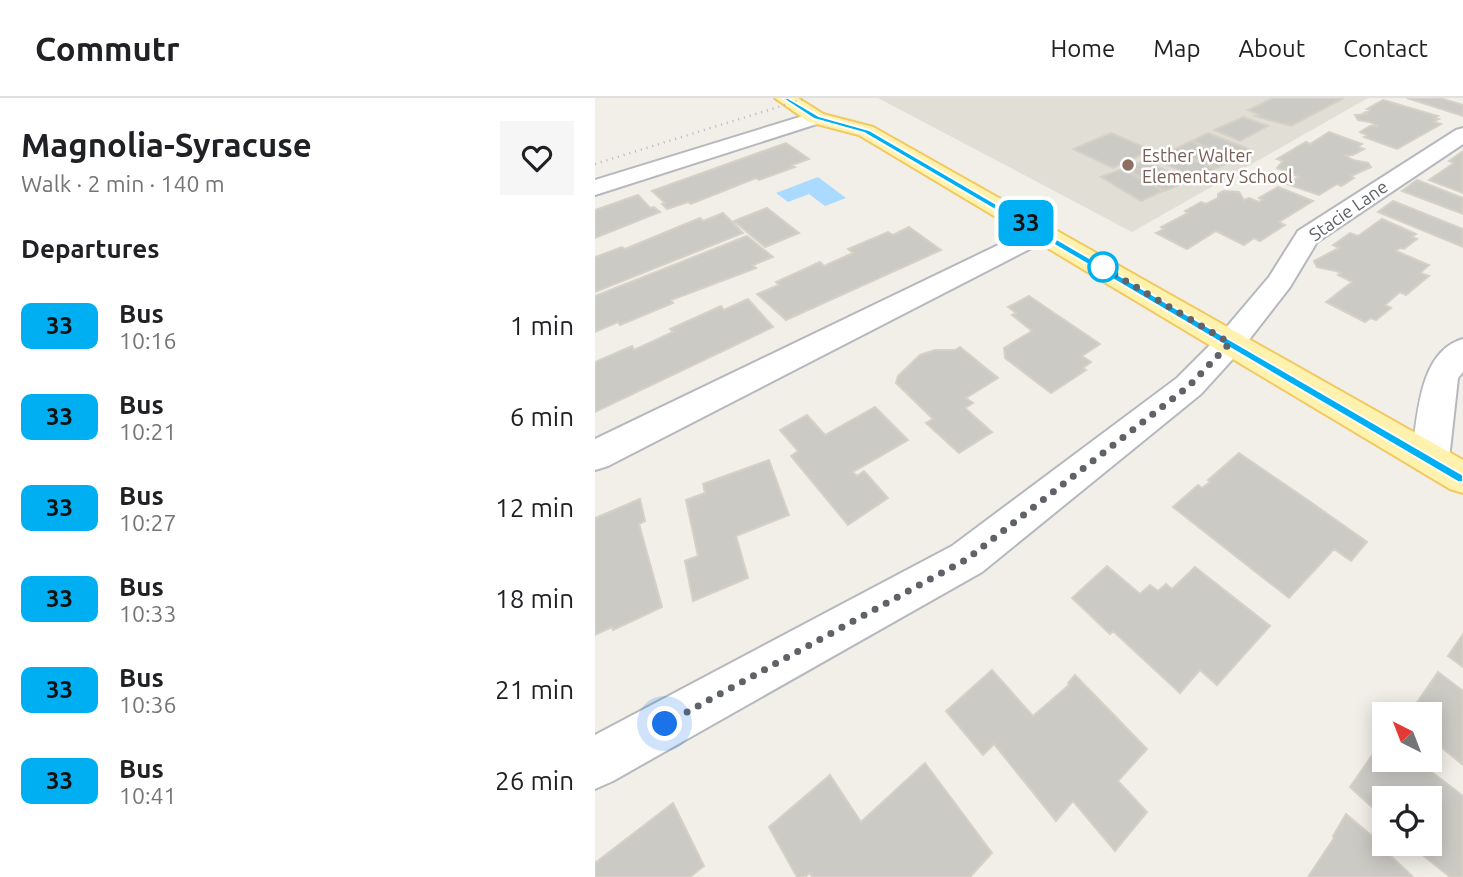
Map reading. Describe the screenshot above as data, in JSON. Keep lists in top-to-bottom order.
{
  "streets": {
    "street": ["Stacie Lane"]
  },
  "places": ["Esther Walter Elementary School"],
  "lines": ["bus line 33"],
  "north": "top left",
  "page": {
    "header": "Commutr",
    "nav": [
      "Home",
      "Map",
      "About",
      "Contact"
    ],
    "heading": [
      ["Magnolia-Syracuse", "Walk · 2 min · 140 m"],
      "Departures"
    ],
    "on_map": "33",
    "list": [
      {
        "mark": "33",
        "name": "Bus",
        "note": "10:16",
        "value": "1 min"
      },
      {
        "mark": "33",
        "name": "Bus",
        "note": "10:21",
        "value": "6 min"
      },
      {
        "mark": "33",
        "name": "Bus",
        "note": "10:27",
        "value": "12 min"
      },
      {
        "mark": "33",
        "name": "Bus",
        "note": "10:33",
        "value": "18 min"
      },
      {
        "mark": "33",
        "name": "Bus",
        "note": "10:36",
        "value": "21 min"
      },
      {
        "mark": "33",
        "name": "Bus",
        "note": "10:41",
        "value": "26 min"
      }
    ]
  }
}
